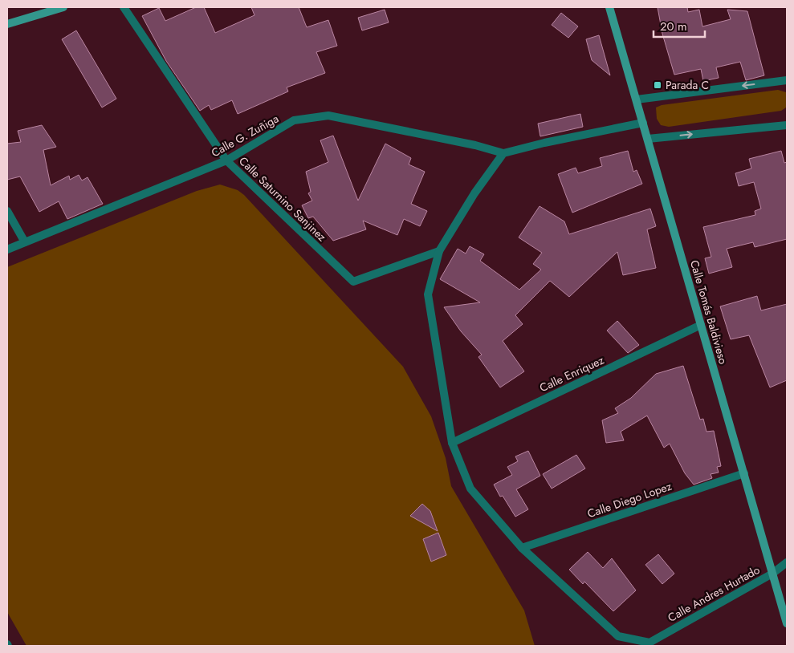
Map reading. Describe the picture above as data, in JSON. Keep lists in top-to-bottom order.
{
  "streets": {
    "street": [
      "Calle G. Zuñiga",
      "Calle Saturnino Sanjinez",
      "Calle Tomás Baldivieso",
      "Calle Enriquez",
      "Calle Diego Lopez",
      "Calle Andres Hurtado"
    ]
  },
  "crossings": [
    ["Calle G. Zuñiga", "Calle Saturnino Sanjinez"],
    ["Calle Tomás Baldivieso", "Calle Enriquez"],
    ["Calle Tomás Baldivieso", "Calle Diego Lopez"],
    ["Calle Tomás Baldivieso", "Calle Andres Hurtado"],
    ["Calle Diego Lopez", "Calle Andres Hurtado"]
  ],
  "places": {
    "transit": ["Parada C"]
  },
  "scale_bar": "20 m"
}
